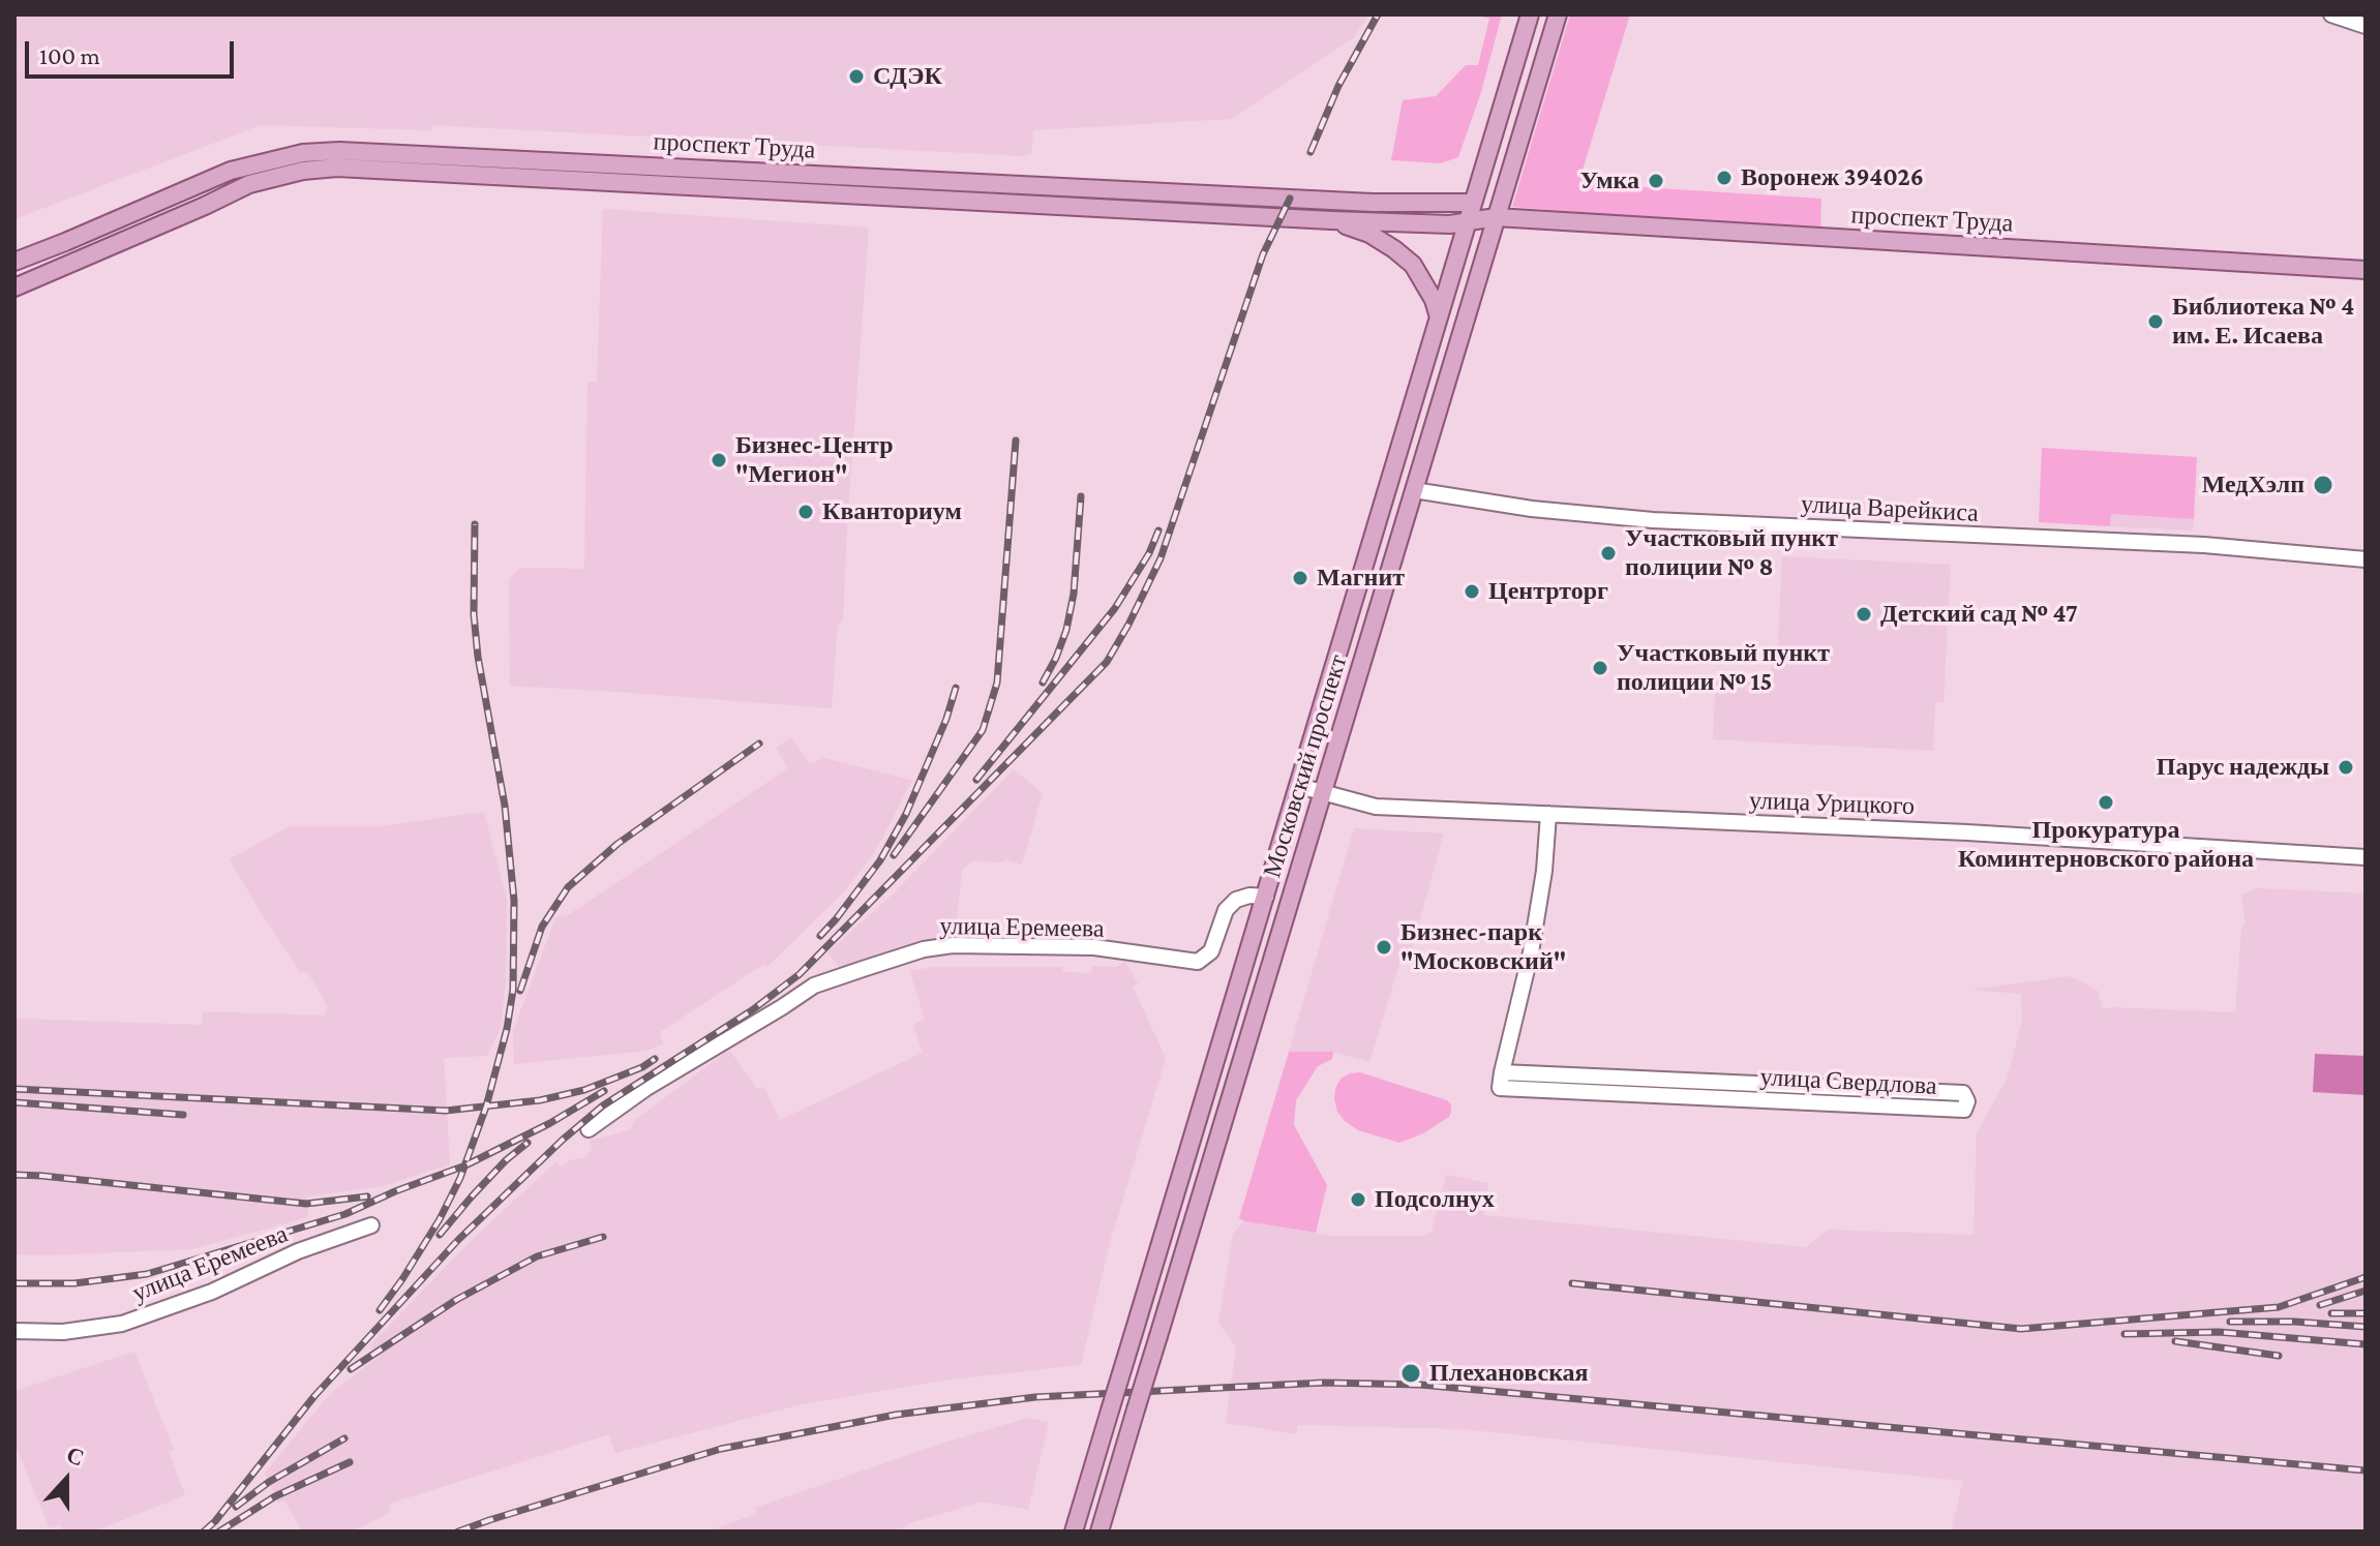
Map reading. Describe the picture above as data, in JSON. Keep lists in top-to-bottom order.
{
  "streets": {
    "main road": ["проспект Труда", "Московский проспект"],
    "street": [
      "улица Варейкиса",
      "улица Урицкого",
      "улица Еремеева",
      "улица Свердлова"
    ]
  },
  "crossings": [
    ["проспект Труда", "Московский проспект"],
    ["улица Варейкиса", "Московский проспект"],
    ["Московский проспект", "улица Урицкого"],
    ["Московский проспект", "улица Еремеева"]
  ],
  "places": [
    "СДЭК",
    "Воронеж 394026",
    "Умка",
    "Библиотека № 4 им. Е. Исаева",
    "Бизнес-Центр \"Мегион\"",
    "МедХэлп",
    "Кванториум",
    "Участковый пункт полиции № 8",
    "Магнит",
    "Центрторг",
    "Детский сад № 47",
    "Участковый пункт полиции № 15",
    "Парус надежды",
    "Прокуратура Коминтерновского района",
    "Бизнес-парк \"Московский\"",
    "Подсолнух",
    "Плехановская"
  ],
  "scale_bar": "100 m",
  "north": "top"
}
